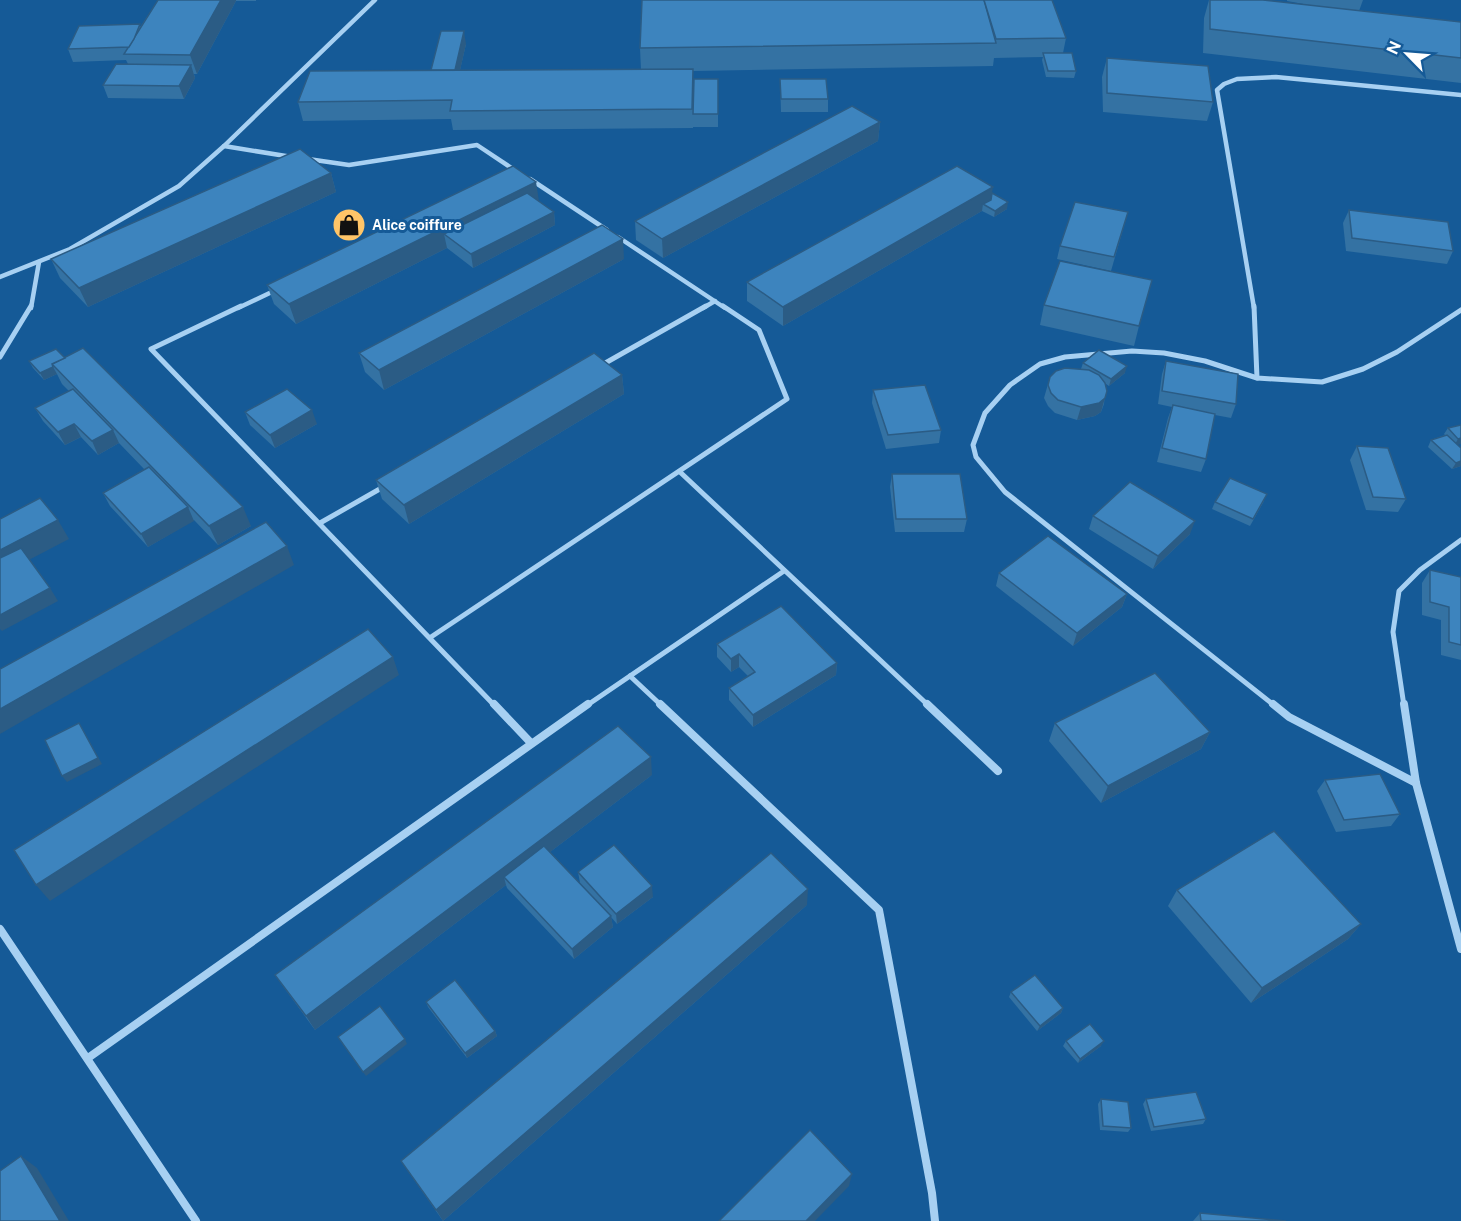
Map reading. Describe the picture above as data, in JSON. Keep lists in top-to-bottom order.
{
  "places": {
    "shop": ["Alice coiffure"]
  },
  "north": "top left"
}
